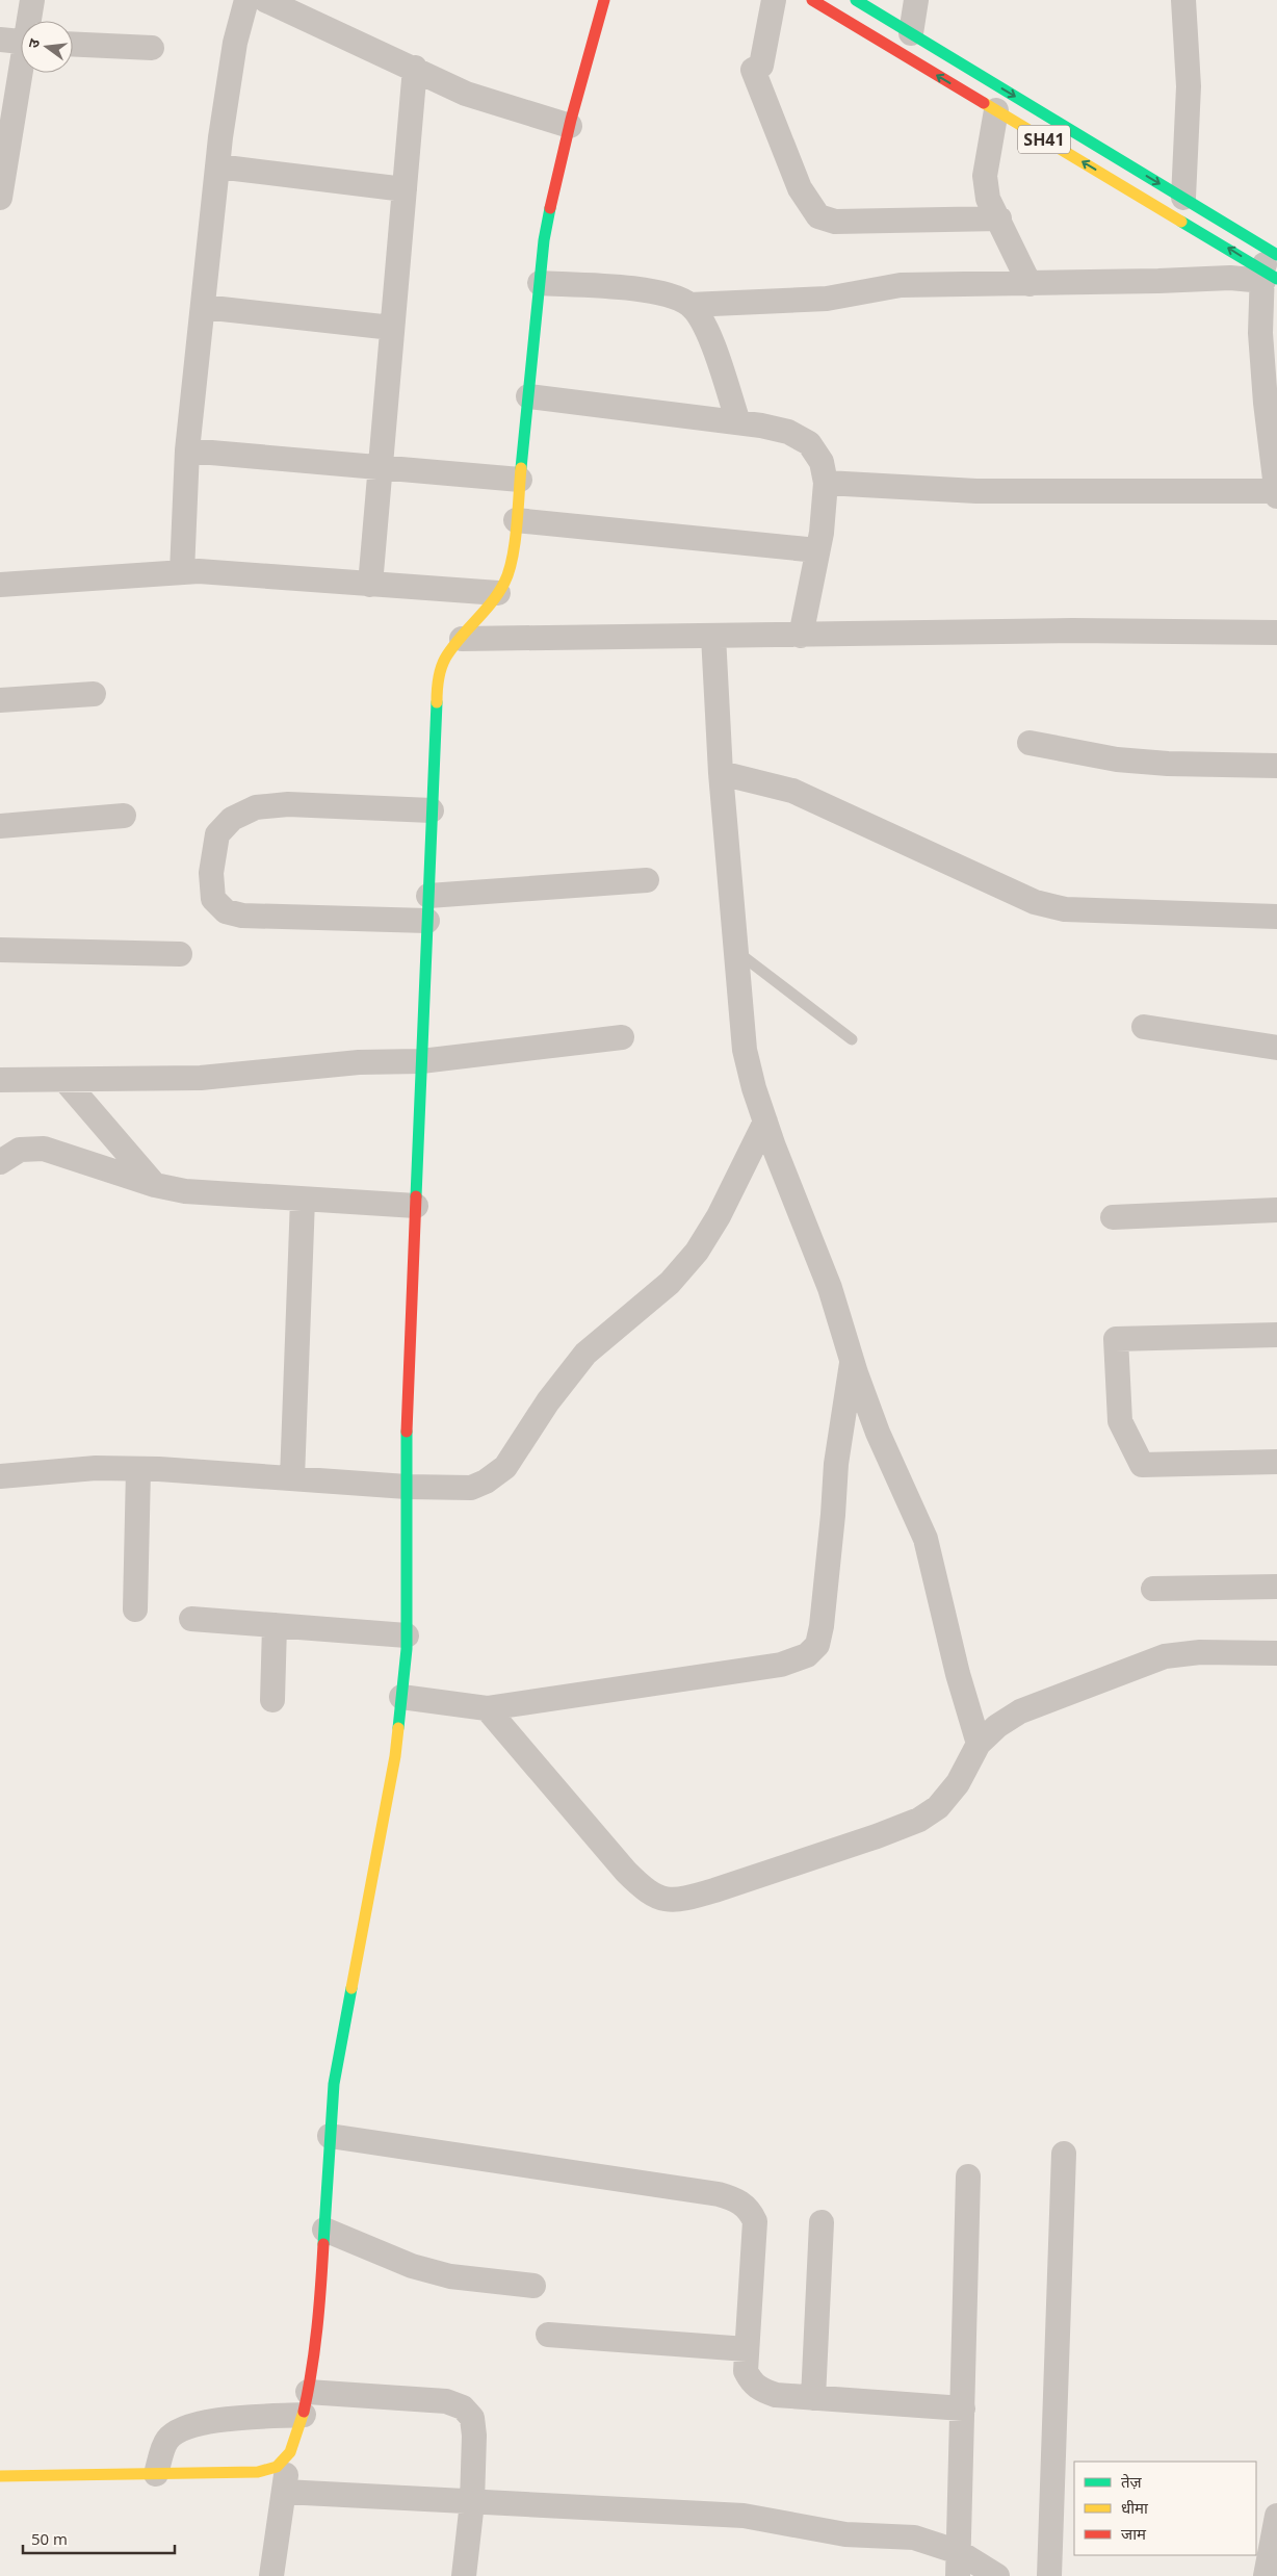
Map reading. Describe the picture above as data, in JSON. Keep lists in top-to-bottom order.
{
  "streets": {
    "street": ["SH41"]
  },
  "legend": ["तेज़", "धीमा", "जाम"],
  "scale_bar": "50 m",
  "north": "left"
}
